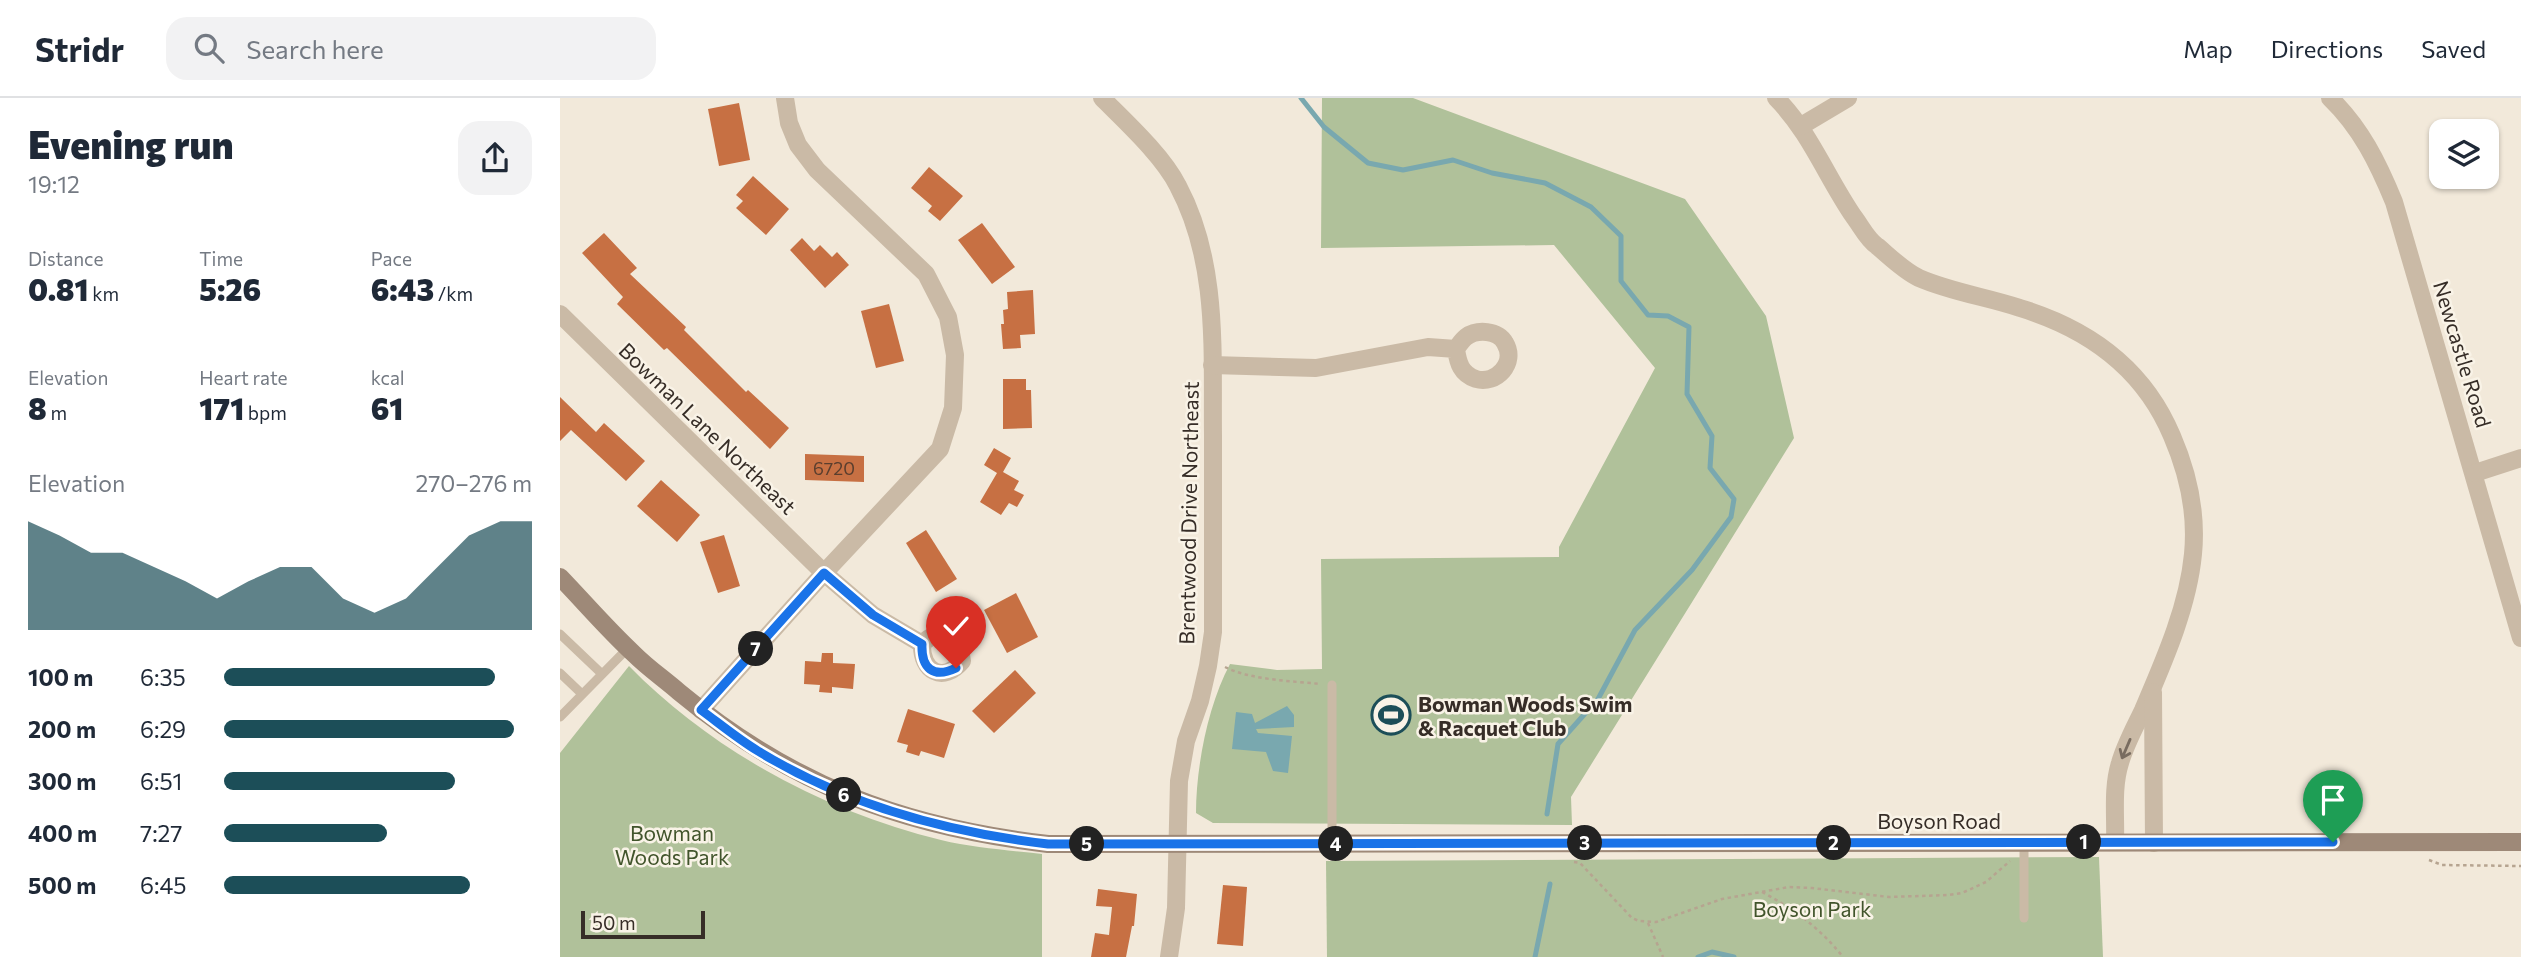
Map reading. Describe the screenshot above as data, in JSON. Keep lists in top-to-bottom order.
{
  "streets": {
    "street": [
      "Newcastle Road",
      "Bowman Lane Northeast",
      "Brentwood Drive Northeast",
      "Boyson Road"
    ]
  },
  "crossings": [
    ["Brentwood Drive Northeast", "Boyson Road"]
  ],
  "parks": ["Bowman Woods Park", "Boyson Park"],
  "places": {
    "sports": ["Bowman Woods Swim & Racquet Club"]
  },
  "house_numbers": ["6720"],
  "scale_bar": "50 m",
  "page": {
    "header": "Stridr",
    "search": "Search here",
    "nav": ["Map", "Directions", "Saved"],
    "heading": ["Evening run", "19:12"],
    "stats": [
      ["Distance", "0.81 km"],
      ["Time", "5:26"],
      ["Pace", "6:43 /km"],
      ["Elevation", "8 m"],
      ["Heart rate", "171 bpm"],
      ["kcal", "61"]
    ],
    "chart": ["Elevation", "270–276 m"],
    "pins": [
      "7",
      "6",
      "1",
      "2",
      "3",
      "4",
      "5"
    ],
    "list": [
      {
        "name": "100 m",
        "note": "6:35"
      },
      {
        "name": "200 m",
        "note": "6:29"
      },
      {
        "name": "300 m",
        "note": "6:51"
      },
      {
        "name": "400 m",
        "note": "7:27"
      },
      {
        "name": "500 m",
        "note": "6:45"
      }
    ],
    "scale": "50 m"
  }
}
